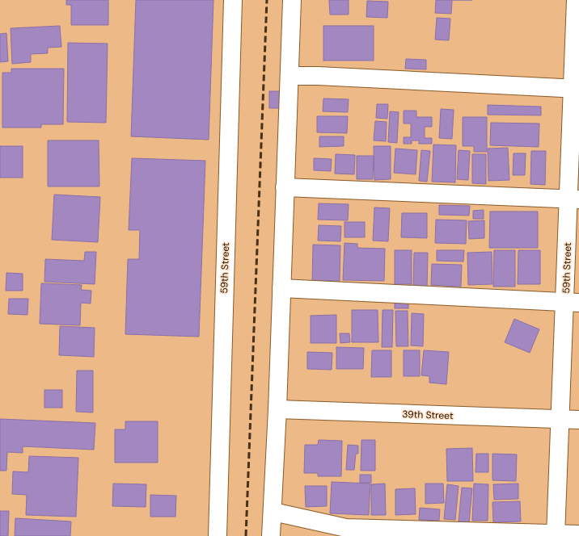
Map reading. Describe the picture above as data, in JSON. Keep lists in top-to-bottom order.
{
  "streets": {
    "street": ["59th Street", "39th Street"]
  },
  "crossings": [
    ["59th Street", "39th Street"]
  ]
}
